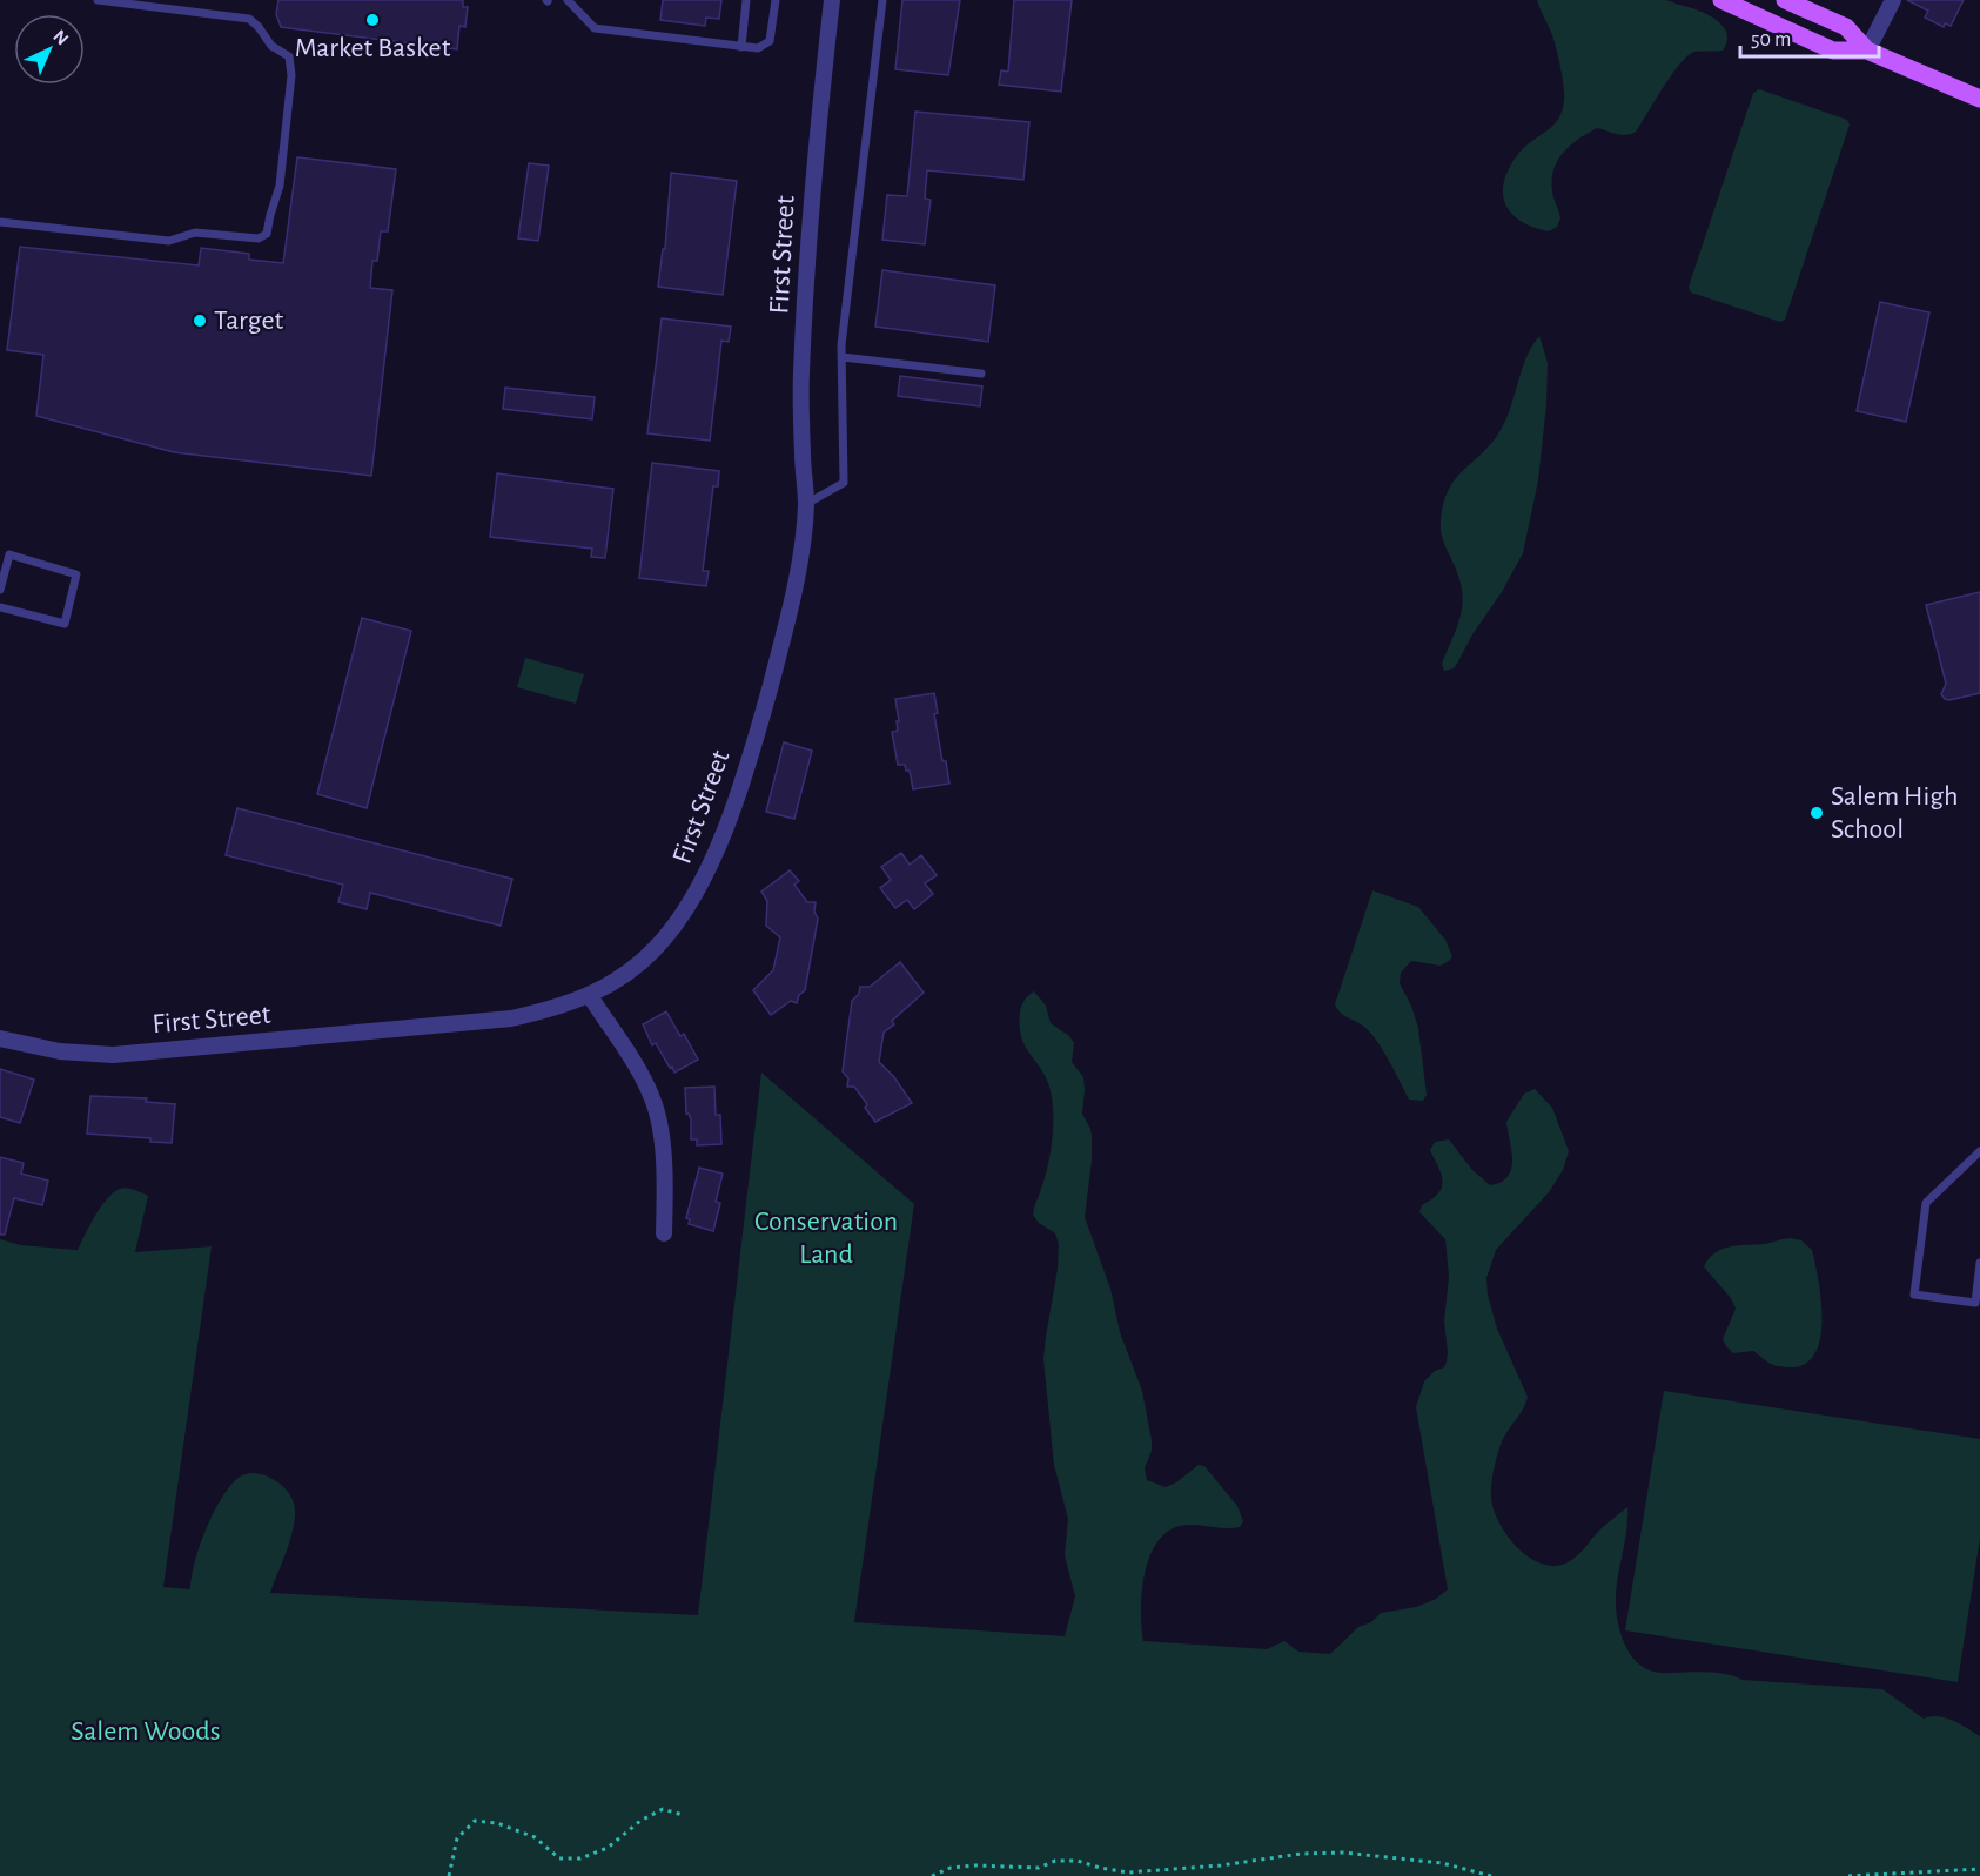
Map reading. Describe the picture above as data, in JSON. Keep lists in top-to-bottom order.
{
  "streets": {
    "street": ["First Street"]
  },
  "parks": ["Conservation Land", "Salem Woods"],
  "places": ["Market Basket", "Target", "Salem High School"],
  "scale_bar": "50 m",
  "north": "top right"
}
